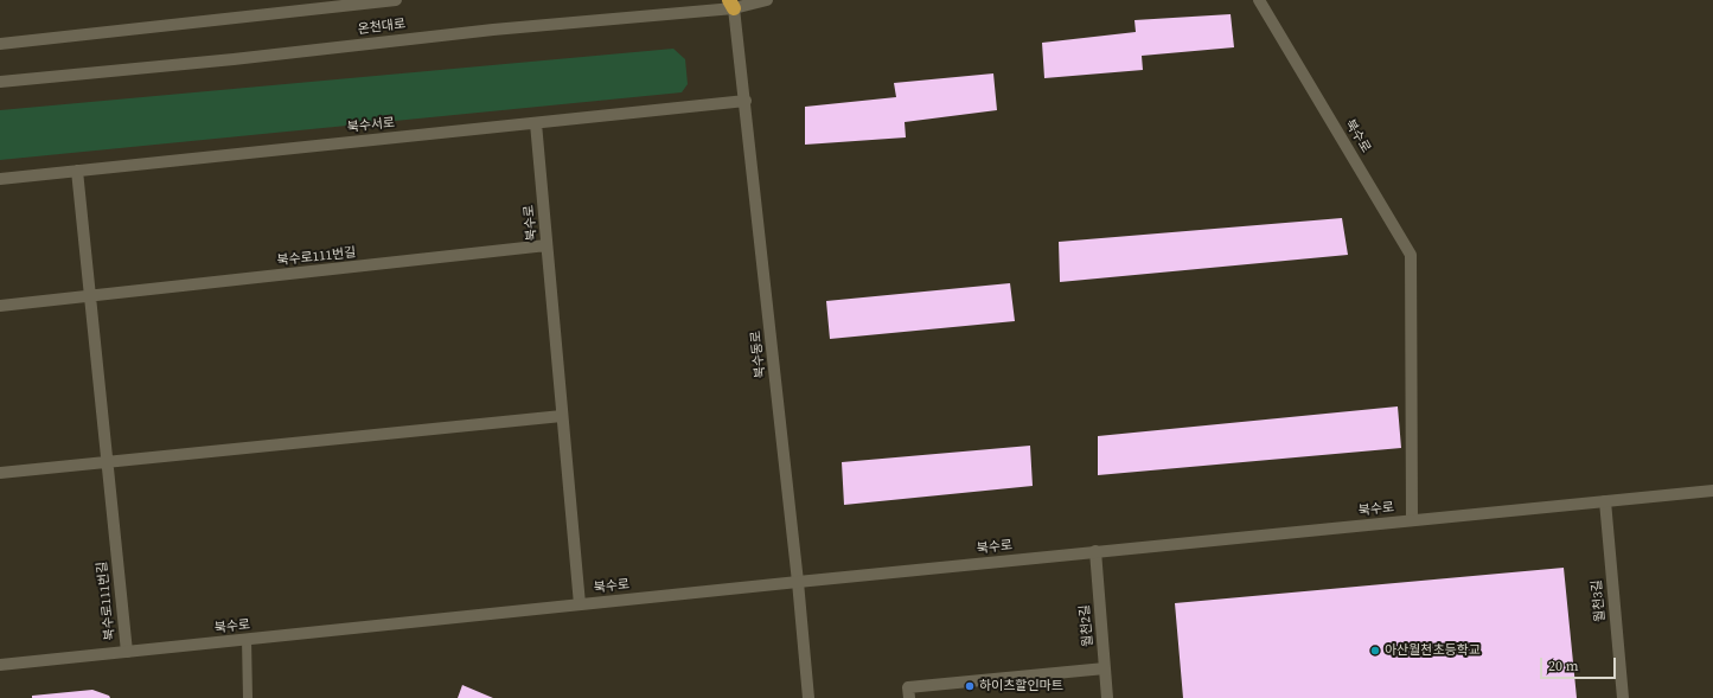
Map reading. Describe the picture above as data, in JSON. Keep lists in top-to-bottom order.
{
  "streets": {
    "street": [
      "온천대로",
      "북수서로",
      "북수로",
      "북수로111번길",
      "북수동로",
      "월천3길",
      "월천2길"
    ]
  },
  "crossings": [
    ["온천대로", "북수동로"],
    ["북수서로", "북수로"],
    ["북수서로", "북수로111번길"],
    ["북수서로", "북수동로"],
    ["북수로", "북수로111번길"],
    ["북수로", "북수동로"],
    ["북수로", "월천3길"],
    ["북수로", "월천2길"]
  ],
  "places": ["아산월천초등학교", "하이츠할인마트"],
  "scale_bar": "20 m"
}
